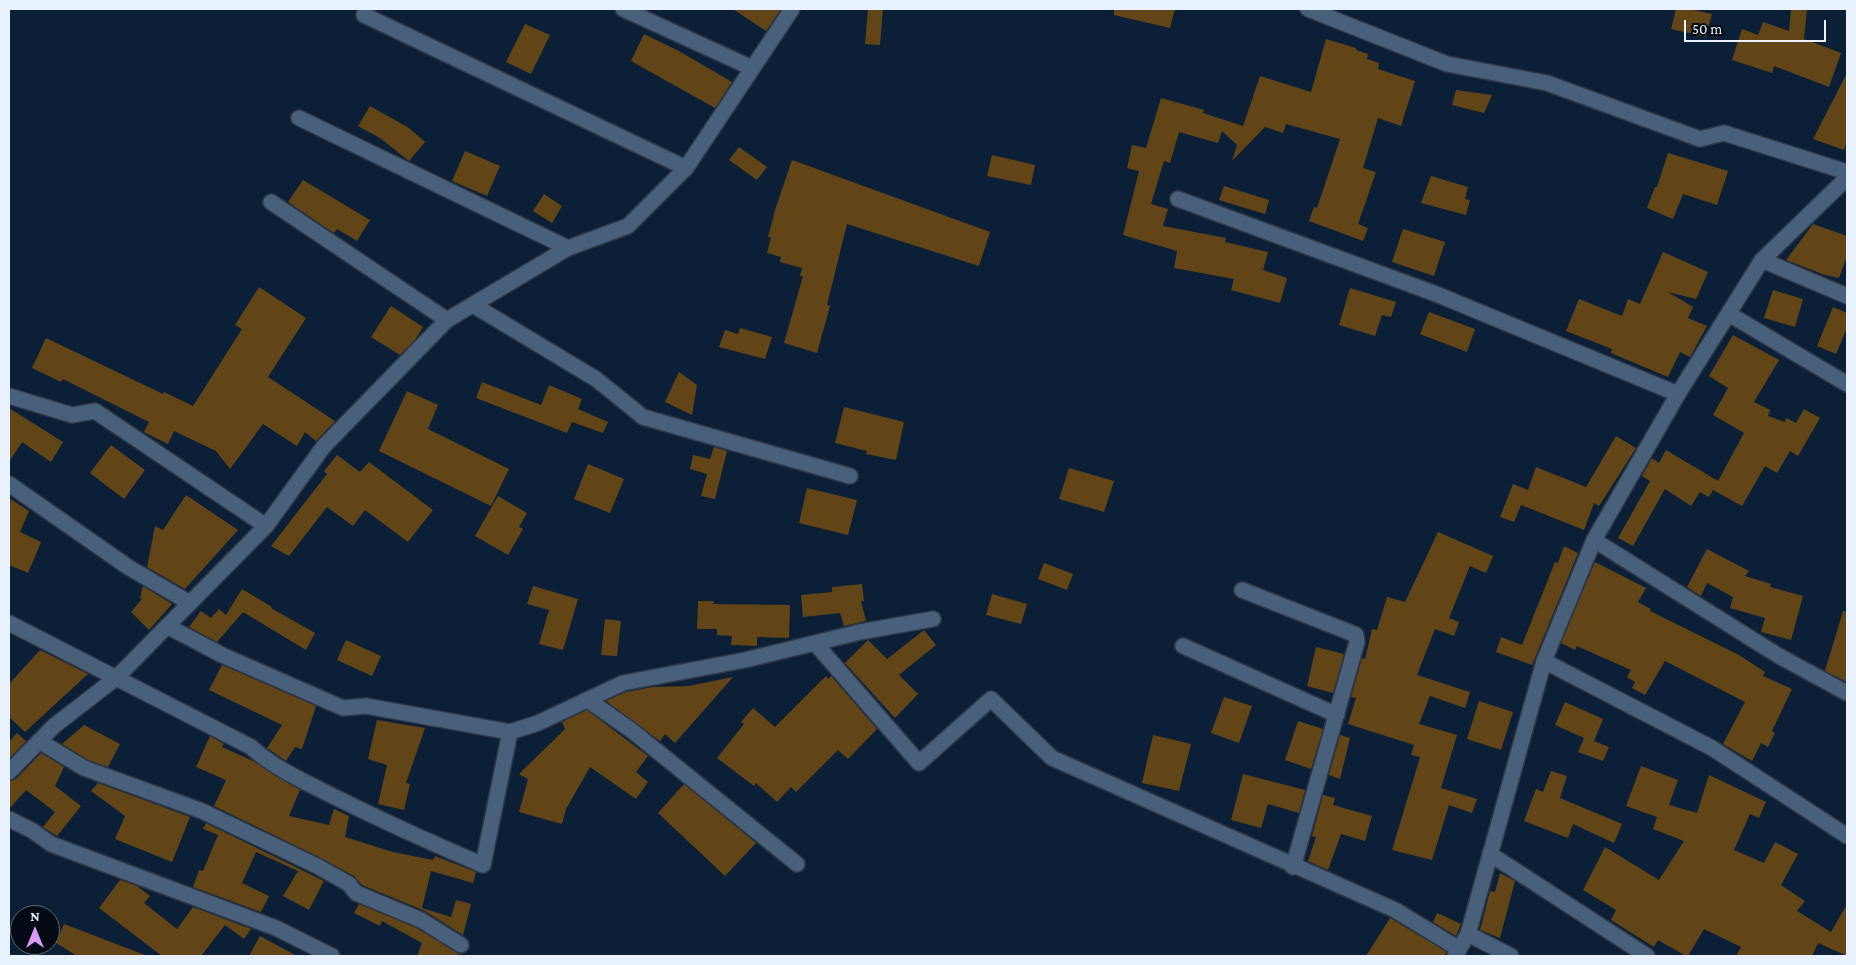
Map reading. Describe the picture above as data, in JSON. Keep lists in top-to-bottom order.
{
  "scale_bar": "50 m",
  "north": "top"
}
